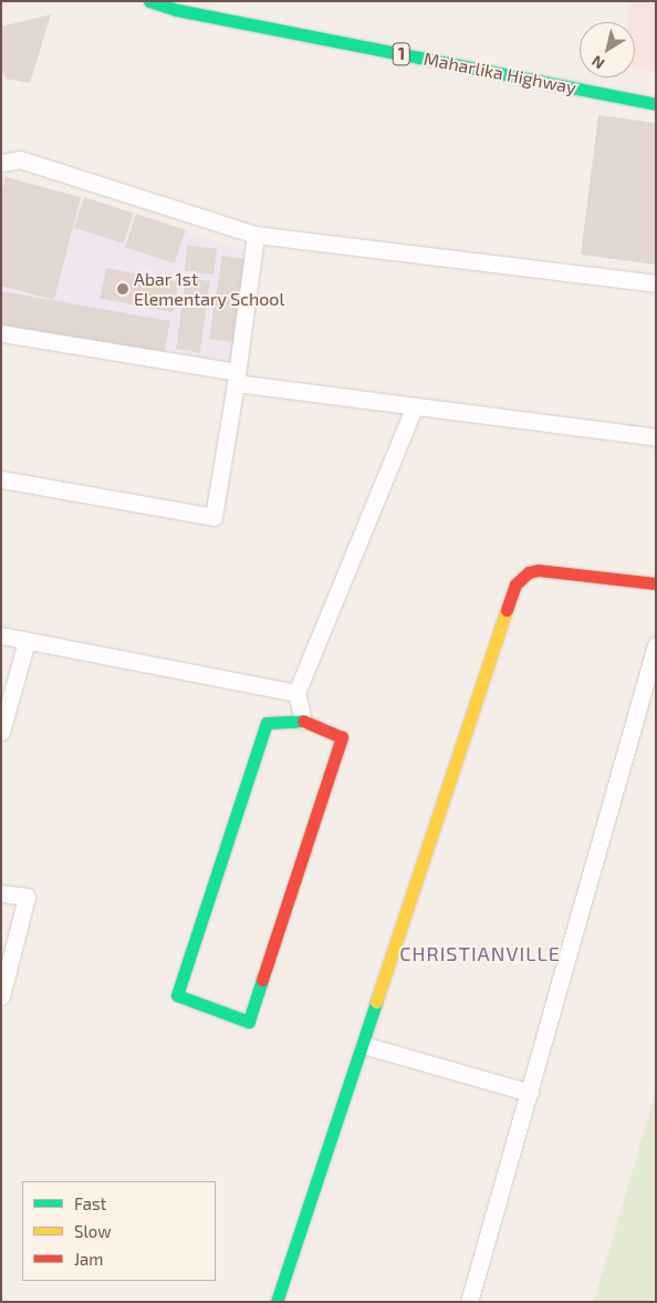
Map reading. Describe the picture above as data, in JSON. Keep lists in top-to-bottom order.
{
  "streets": {
    "main road": ["1", "Maharlika Highway"]
  },
  "districts": ["CHRISTIANVILLE"],
  "places": ["Abar 1st Elementary School"],
  "legend": ["Fast", "Slow", "Jam"],
  "north": "bottom left"
}
